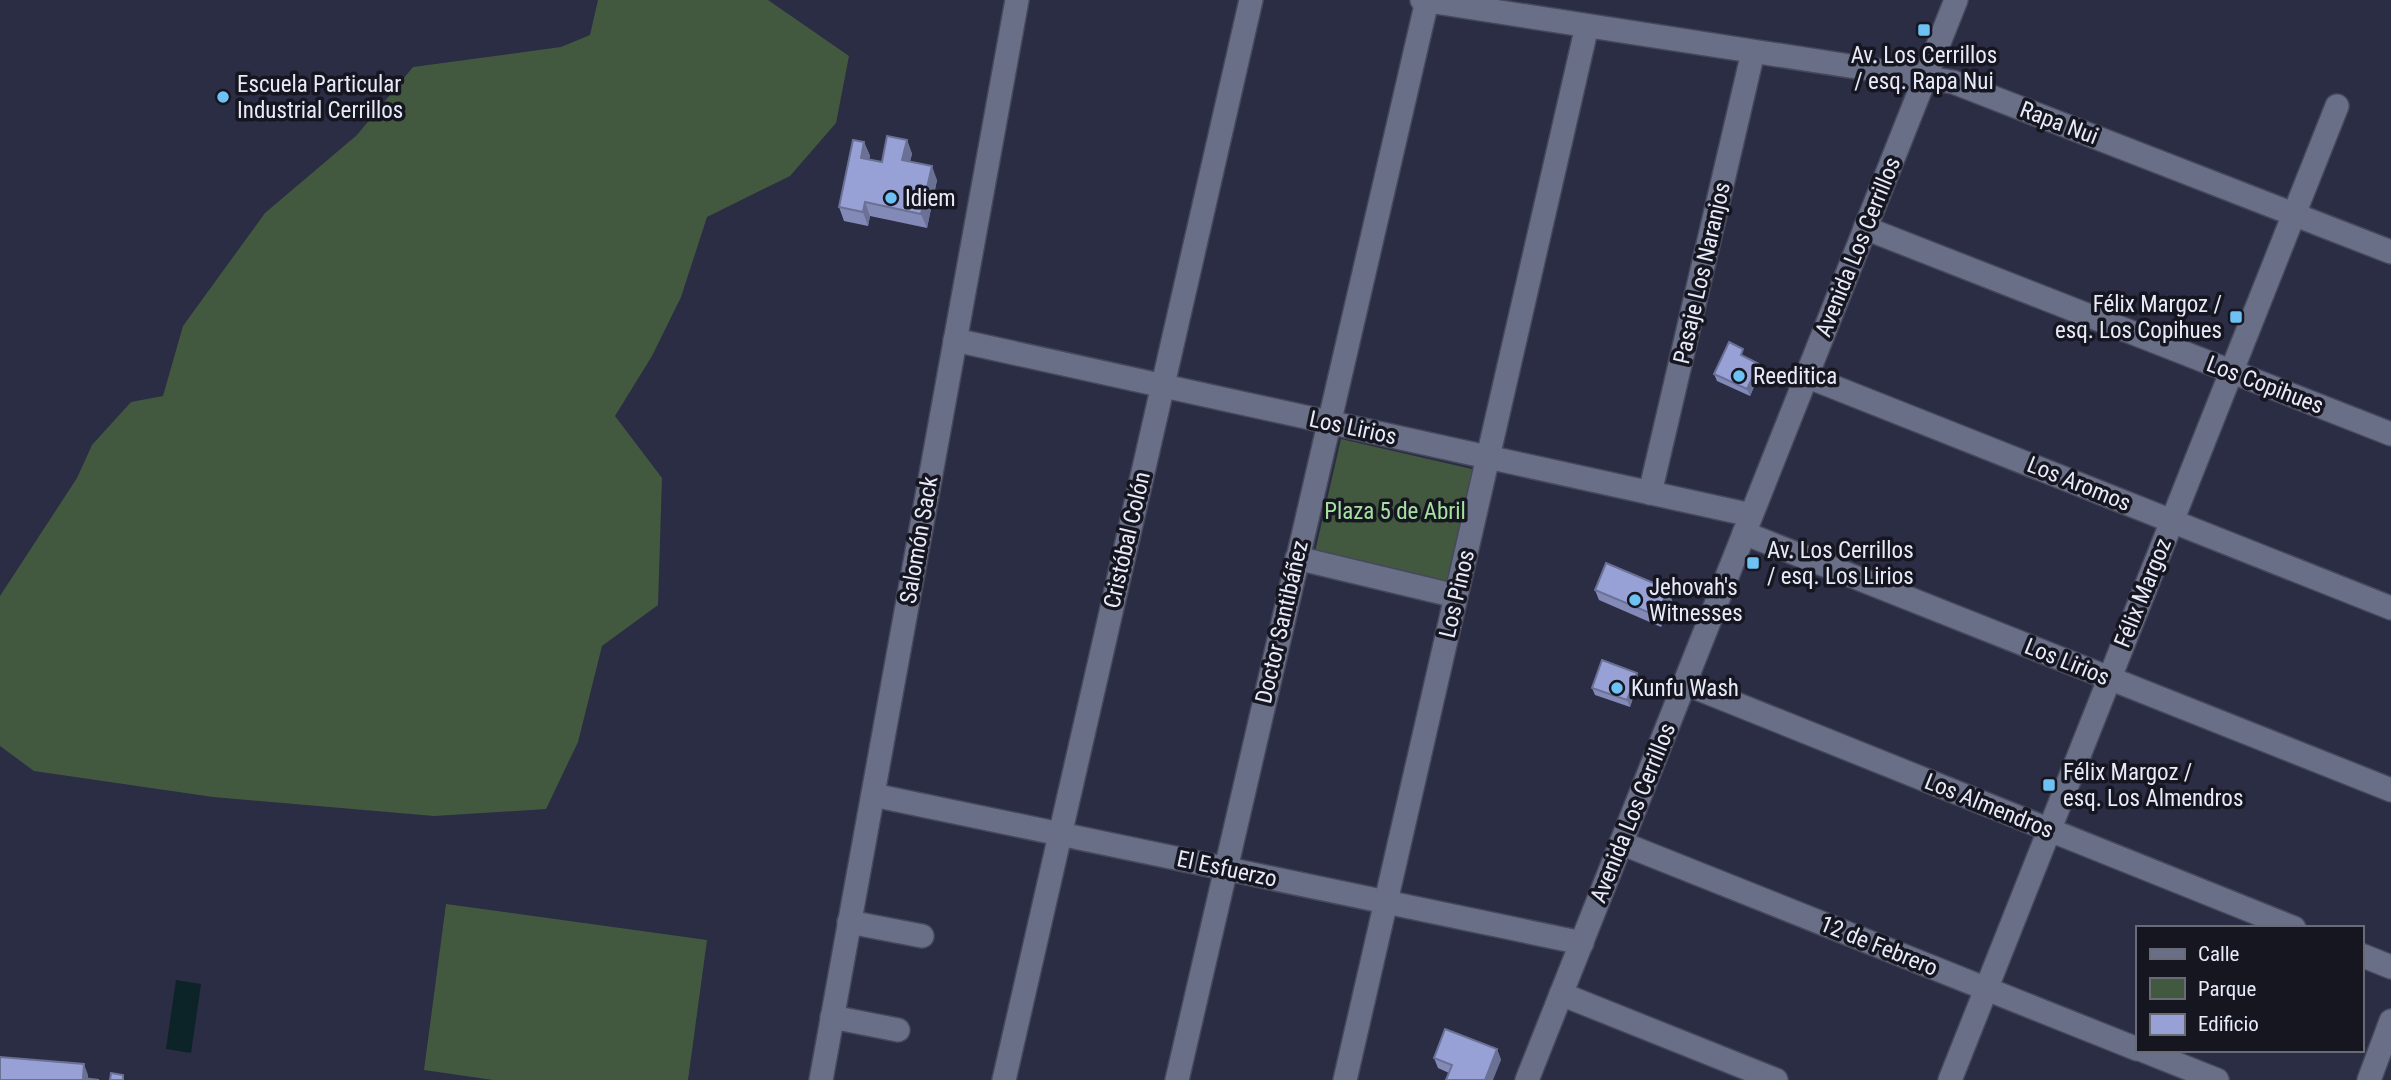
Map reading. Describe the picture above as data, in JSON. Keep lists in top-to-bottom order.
{
  "streets": {
    "street": [
      "Rapa Nui",
      "Avenida Los Cerrillos",
      "Pasaje Los Naranjos",
      "Los Copihues",
      "Los Lirios",
      "Los Aromos",
      "Salomón Sack",
      "Cristóbal Colón",
      "Félix Margoz",
      "Los Pinos",
      "Doctor Santibáñez",
      "Los Almendros",
      "El Esfuerzo",
      "12 de Febrero"
    ]
  },
  "crossings": [
    ["Rapa Nui", "Avenida Los Cerrillos"],
    ["Rapa Nui", "Pasaje Los Naranjos"],
    ["Rapa Nui", "Félix Margoz"],
    ["Rapa Nui", "Los Pinos"],
    ["Rapa Nui", "Doctor Santibáñez"],
    ["Avenida Los Cerrillos", "Los Copihues"],
    ["Avenida Los Cerrillos", "Los Lirios"],
    ["Avenida Los Cerrillos", "Los Aromos"],
    ["Avenida Los Cerrillos", "Los Almendros"],
    ["Avenida Los Cerrillos", "El Esfuerzo"],
    ["Avenida Los Cerrillos", "12 de Febrero"],
    ["Pasaje Los Naranjos", "Los Lirios"],
    ["Los Copihues", "Félix Margoz"],
    ["Los Lirios", "Salomón Sack"],
    ["Los Lirios", "Cristóbal Colón"],
    ["Los Lirios", "Félix Margoz"],
    ["Los Lirios", "Los Pinos"],
    ["Los Lirios", "Doctor Santibáñez"],
    ["Los Aromos", "Félix Margoz"],
    ["Salomón Sack", "El Esfuerzo"],
    ["Cristóbal Colón", "El Esfuerzo"],
    ["Félix Margoz", "Los Almendros"],
    ["Félix Margoz", "12 de Febrero"],
    ["Los Pinos", "El Esfuerzo"],
    ["Doctor Santibáñez", "El Esfuerzo"]
  ],
  "parks": ["Plaza 5 de Abril"],
  "places": {
    "transit": [
      "Av. Los Cerrillos / esq. Rapa Nui",
      "Félix Margoz / esq. Los Copihues",
      "Av. Los Cerrillos / esq. Los Lirios",
      "Félix Margoz / esq. Los Almendros"
    ],
    "other": [
      "Escuela Particular Industrial Cerrillos",
      "Idiem",
      "Reeditica",
      "Jehovah's Witnesses",
      "Kunfu Wash"
    ]
  },
  "legend": ["Calle", "Parque", "Edificio"]
}
